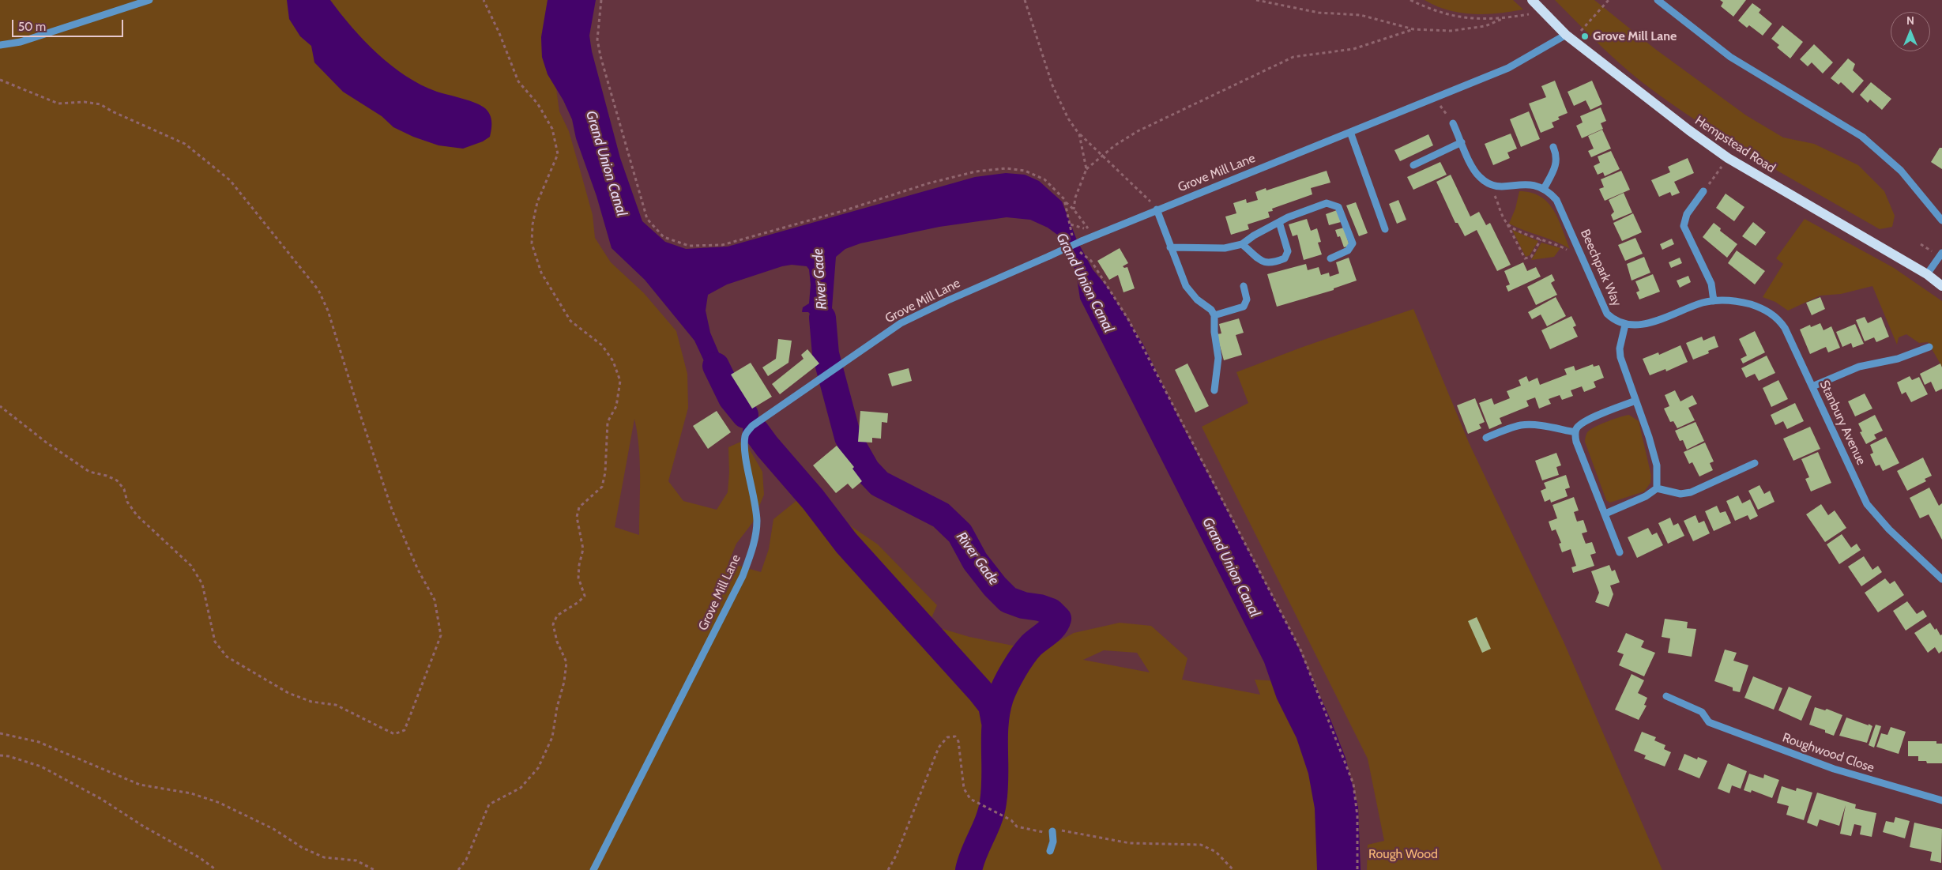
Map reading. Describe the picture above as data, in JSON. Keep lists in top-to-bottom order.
{
  "streets": {
    "main road": ["Hempstead Road"],
    "street": [
      "Grove Mill Lane",
      "Beechpark Way",
      "Stanbury Avenue",
      "Roughwood Close"
    ]
  },
  "crossings": [
    ["Hempstead Road", "Grove Mill Lane"],
    ["Beechpark Way", "Stanbury Avenue"]
  ],
  "water": ["Grand Union Canal", "River Gade"],
  "parks": ["Rough Wood"],
  "places": ["Grove Mill Lane"],
  "scale_bar": "50 m",
  "north": "top"
}
